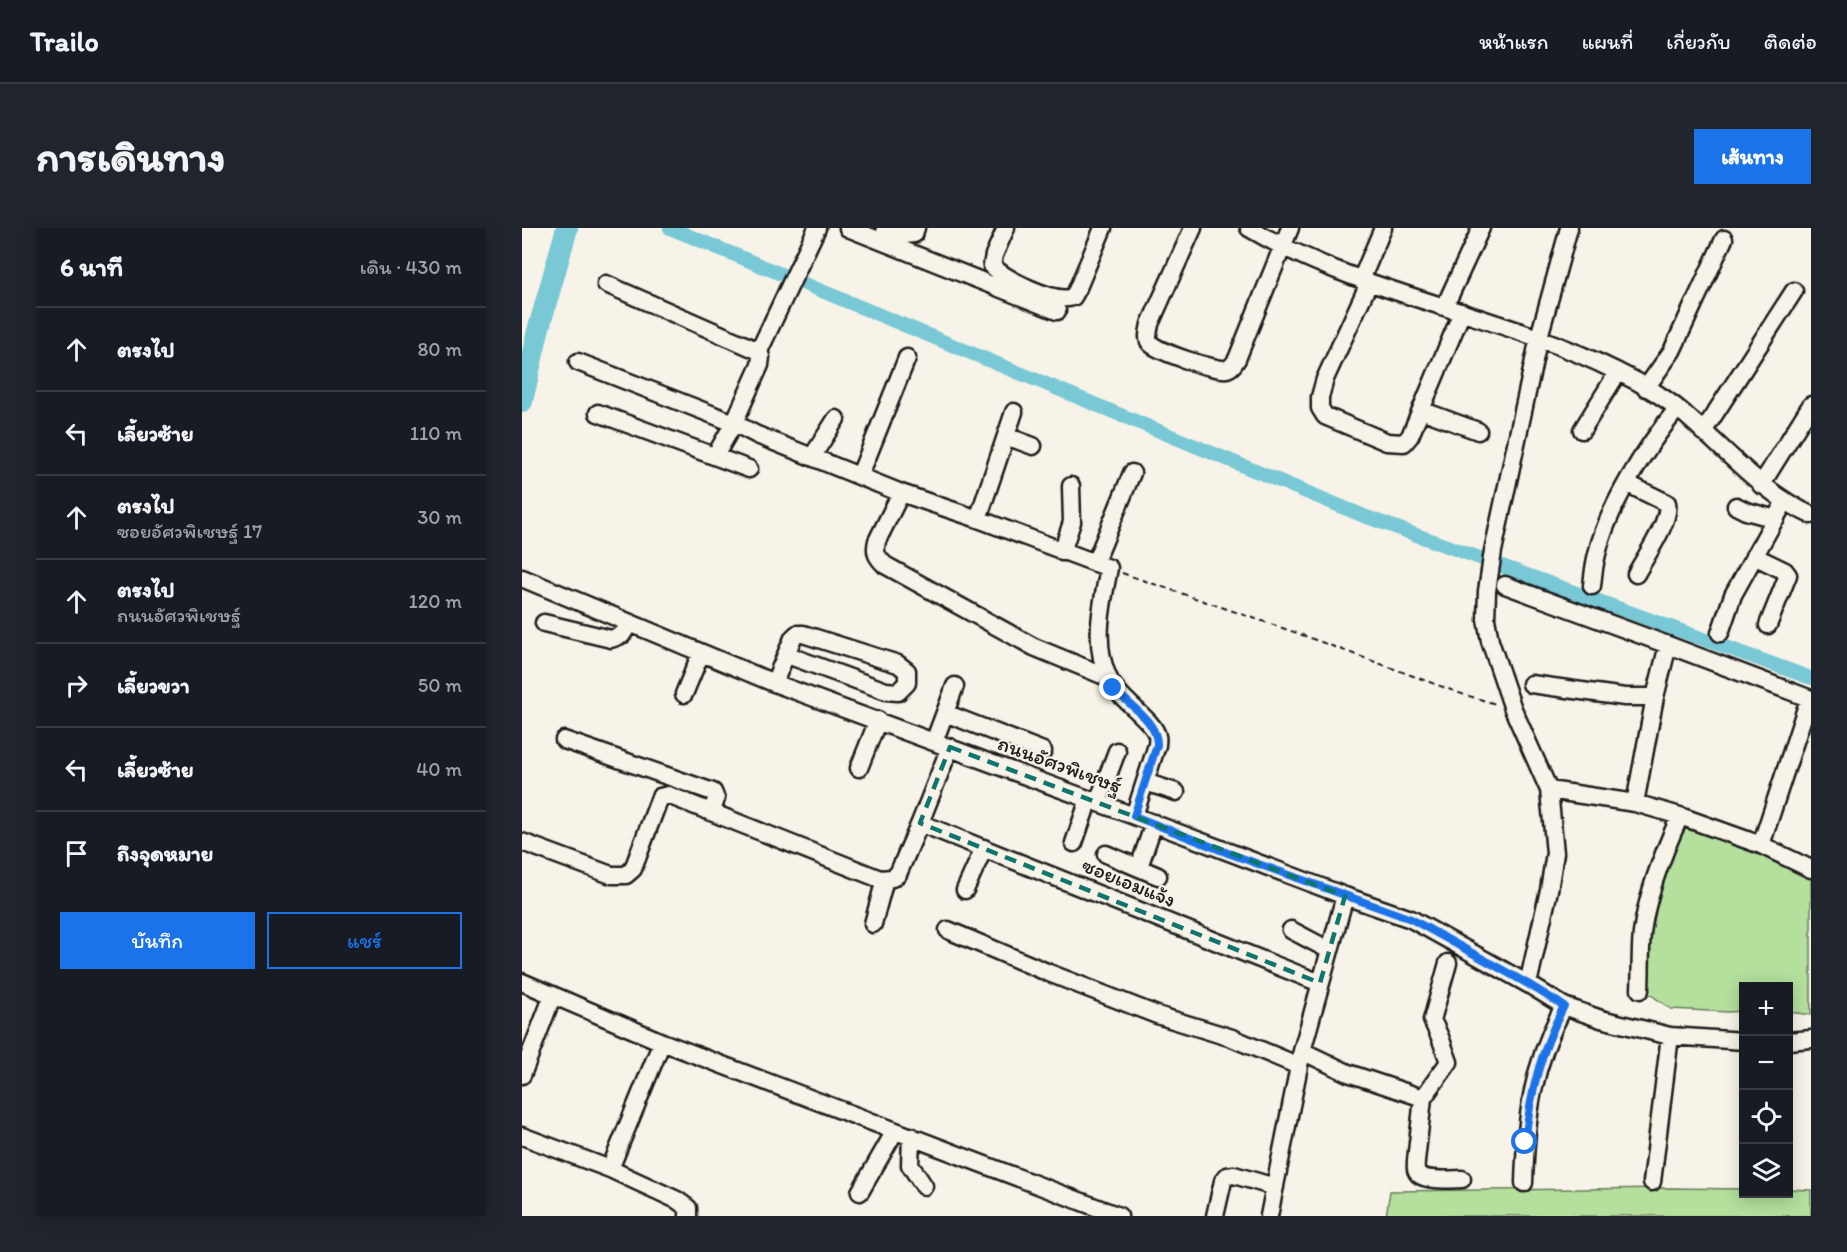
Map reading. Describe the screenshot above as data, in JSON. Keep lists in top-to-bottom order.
{
  "streets": {
    "street": ["ถนนอัศวพิเชษฐ์", "ซอยเอมแจ้ง"]
  },
  "page": {
    "header": "Trailo",
    "nav": [
      "หน้าแรก",
      "แผนที่",
      "เกี่ยวกับ",
      "ติดต่อ"
    ],
    "buttons": [
      "เส้นทาง",
      ["บันทึก", "แชร์"]
    ],
    "title": "การเดินทาง",
    "heading": ["6 นาที", "เดิน · 430 m"],
    "list": [
      ["ตรงไป", "80 m"],
      ["เลี้ยวซ้าย", "110 m"],
      ["ตรงไป", "ซอยอัศวพิเชษฐ์ 17", "30 m"],
      ["ตรงไป", "ถนนอัศวพิเชษฐ์", "120 m"],
      ["เลี้ยวขวา", "50 m"],
      ["เลี้ยวซ้าย", "40 m"],
      "ถึงจุดหมาย"
    ],
    "map_buttons": ["+", "−"]
  }
}
